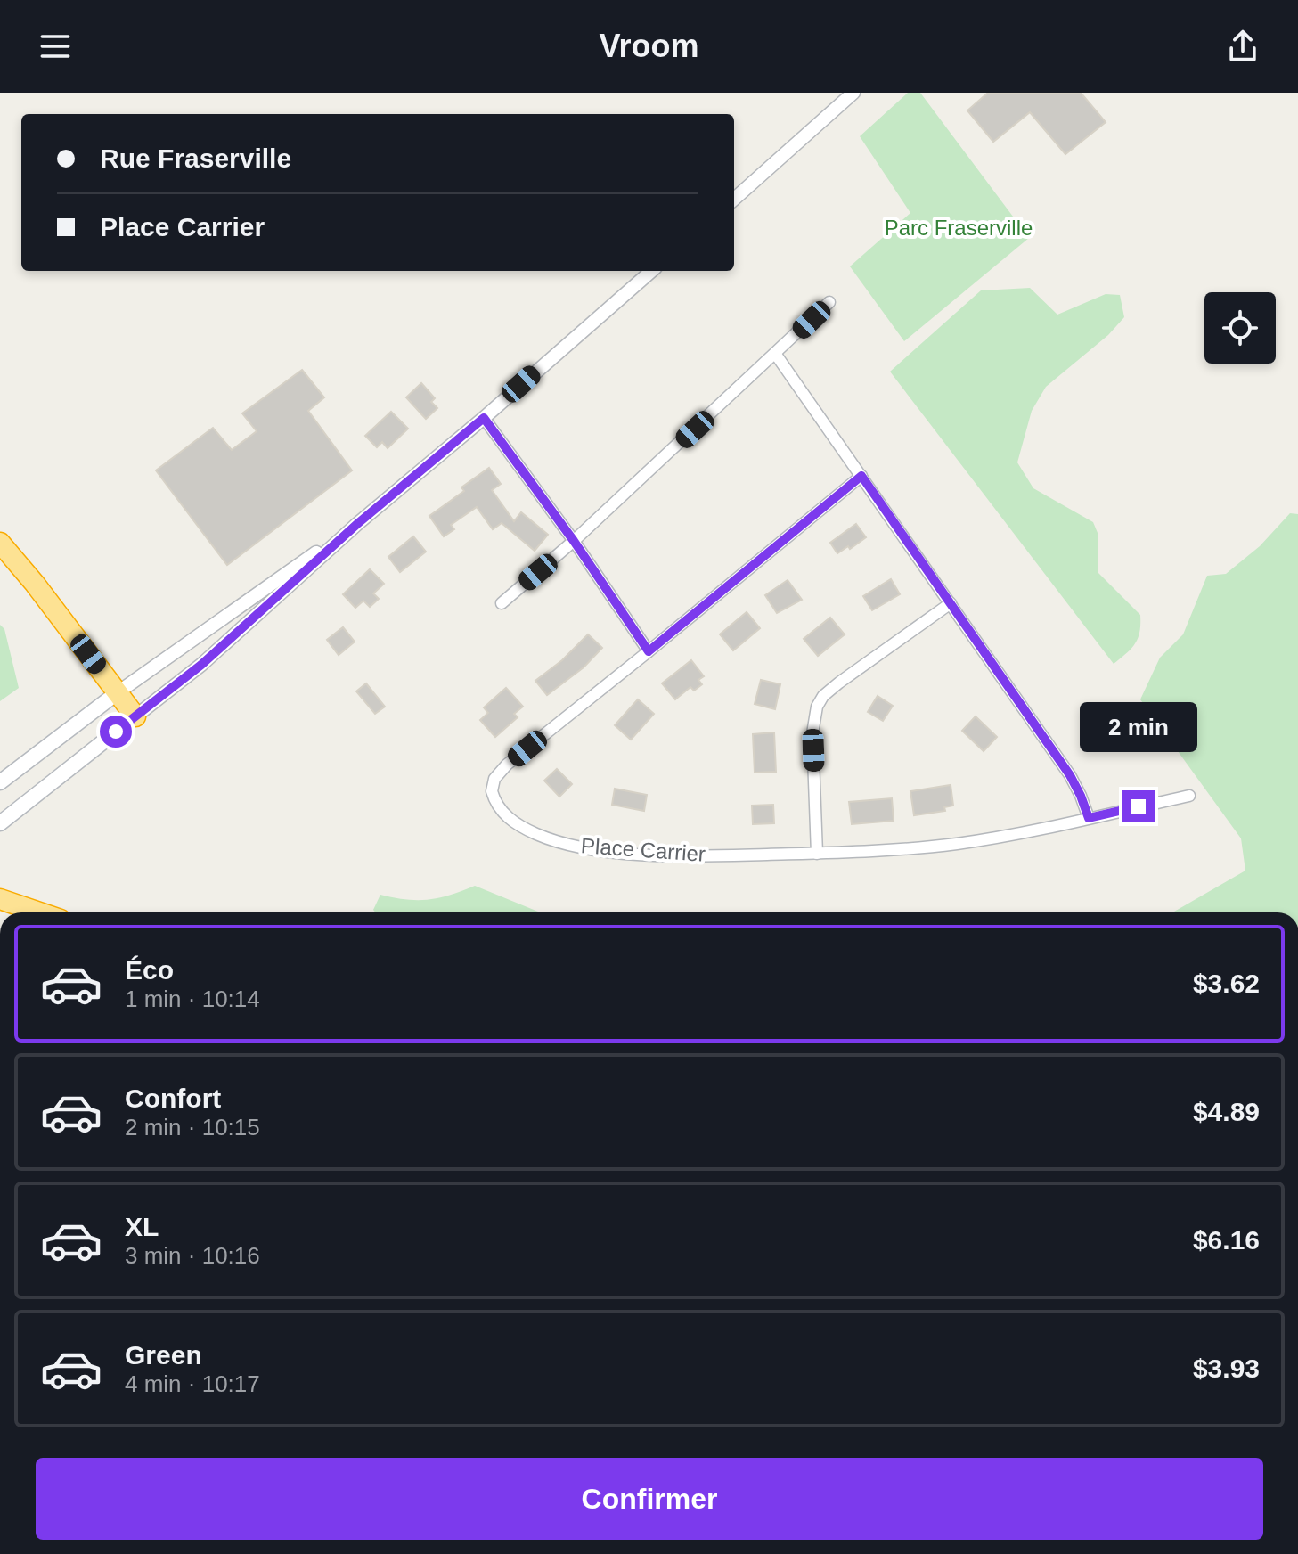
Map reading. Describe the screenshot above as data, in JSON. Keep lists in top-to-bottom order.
{
  "streets": {
    "street": ["Place Carrier"]
  },
  "parks": ["Parc Fraserville"],
  "page": {
    "header": "Vroom",
    "banner": ["Rue Fraserville", "Place Carrier"],
    "bubble": "2 min",
    "list": [
      {
        "name": "Éco",
        "note": "1 min · 10:14",
        "value": "$3.62"
      },
      {
        "name": "Confort",
        "note": "2 min · 10:15",
        "value": "$4.89"
      },
      {
        "name": "XL",
        "note": "3 min · 10:16",
        "value": "$6.16"
      },
      {
        "name": "Green",
        "note": "4 min · 10:17",
        "value": "$3.93"
      }
    ],
    "buttons": "Confirmer"
  }
}
